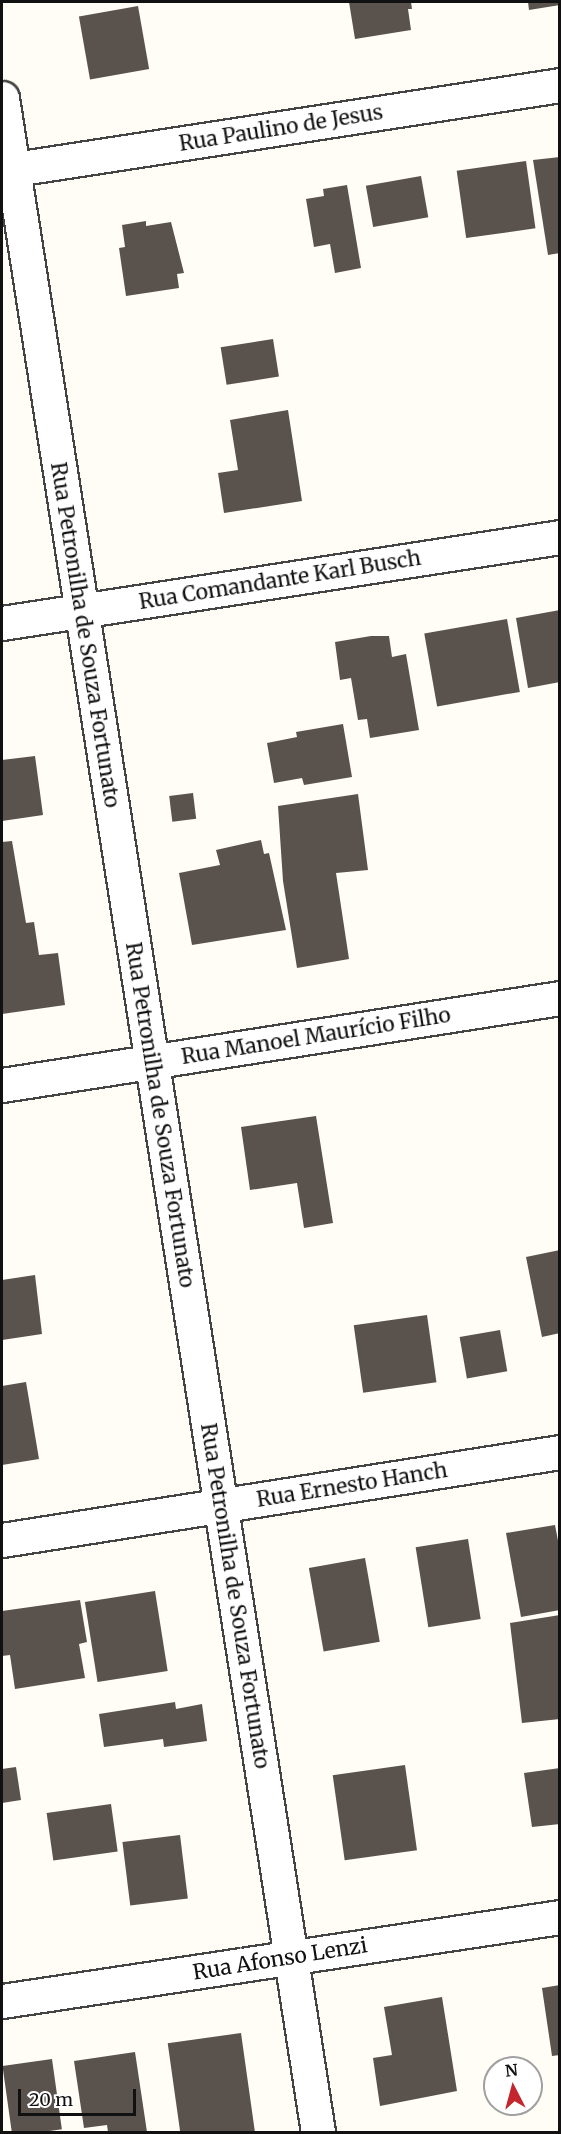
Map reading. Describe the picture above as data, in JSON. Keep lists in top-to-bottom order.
{
  "streets": {
    "street": [
      "Rua Paulino de Jesus",
      "Rua Comandante Karl Busch",
      "Rua Petronilha de Souza Fortunato",
      "Rua Manoel Maurício Filho",
      "Rua Ernesto Hanch",
      "Rua Afonso Lenzi"
    ]
  },
  "crossings": [
    ["Rua Paulino de Jesus", "Rua Petronilha de Souza Fortunato"],
    ["Rua Comandante Karl Busch", "Rua Petronilha de Souza Fortunato"],
    ["Rua Petronilha de Souza Fortunato", "Rua Manoel Maurício Filho"],
    ["Rua Petronilha de Souza Fortunato", "Rua Ernesto Hanch"],
    ["Rua Petronilha de Souza Fortunato", "Rua Afonso Lenzi"]
  ],
  "scale_bar": "20 m",
  "north": "top"
}
